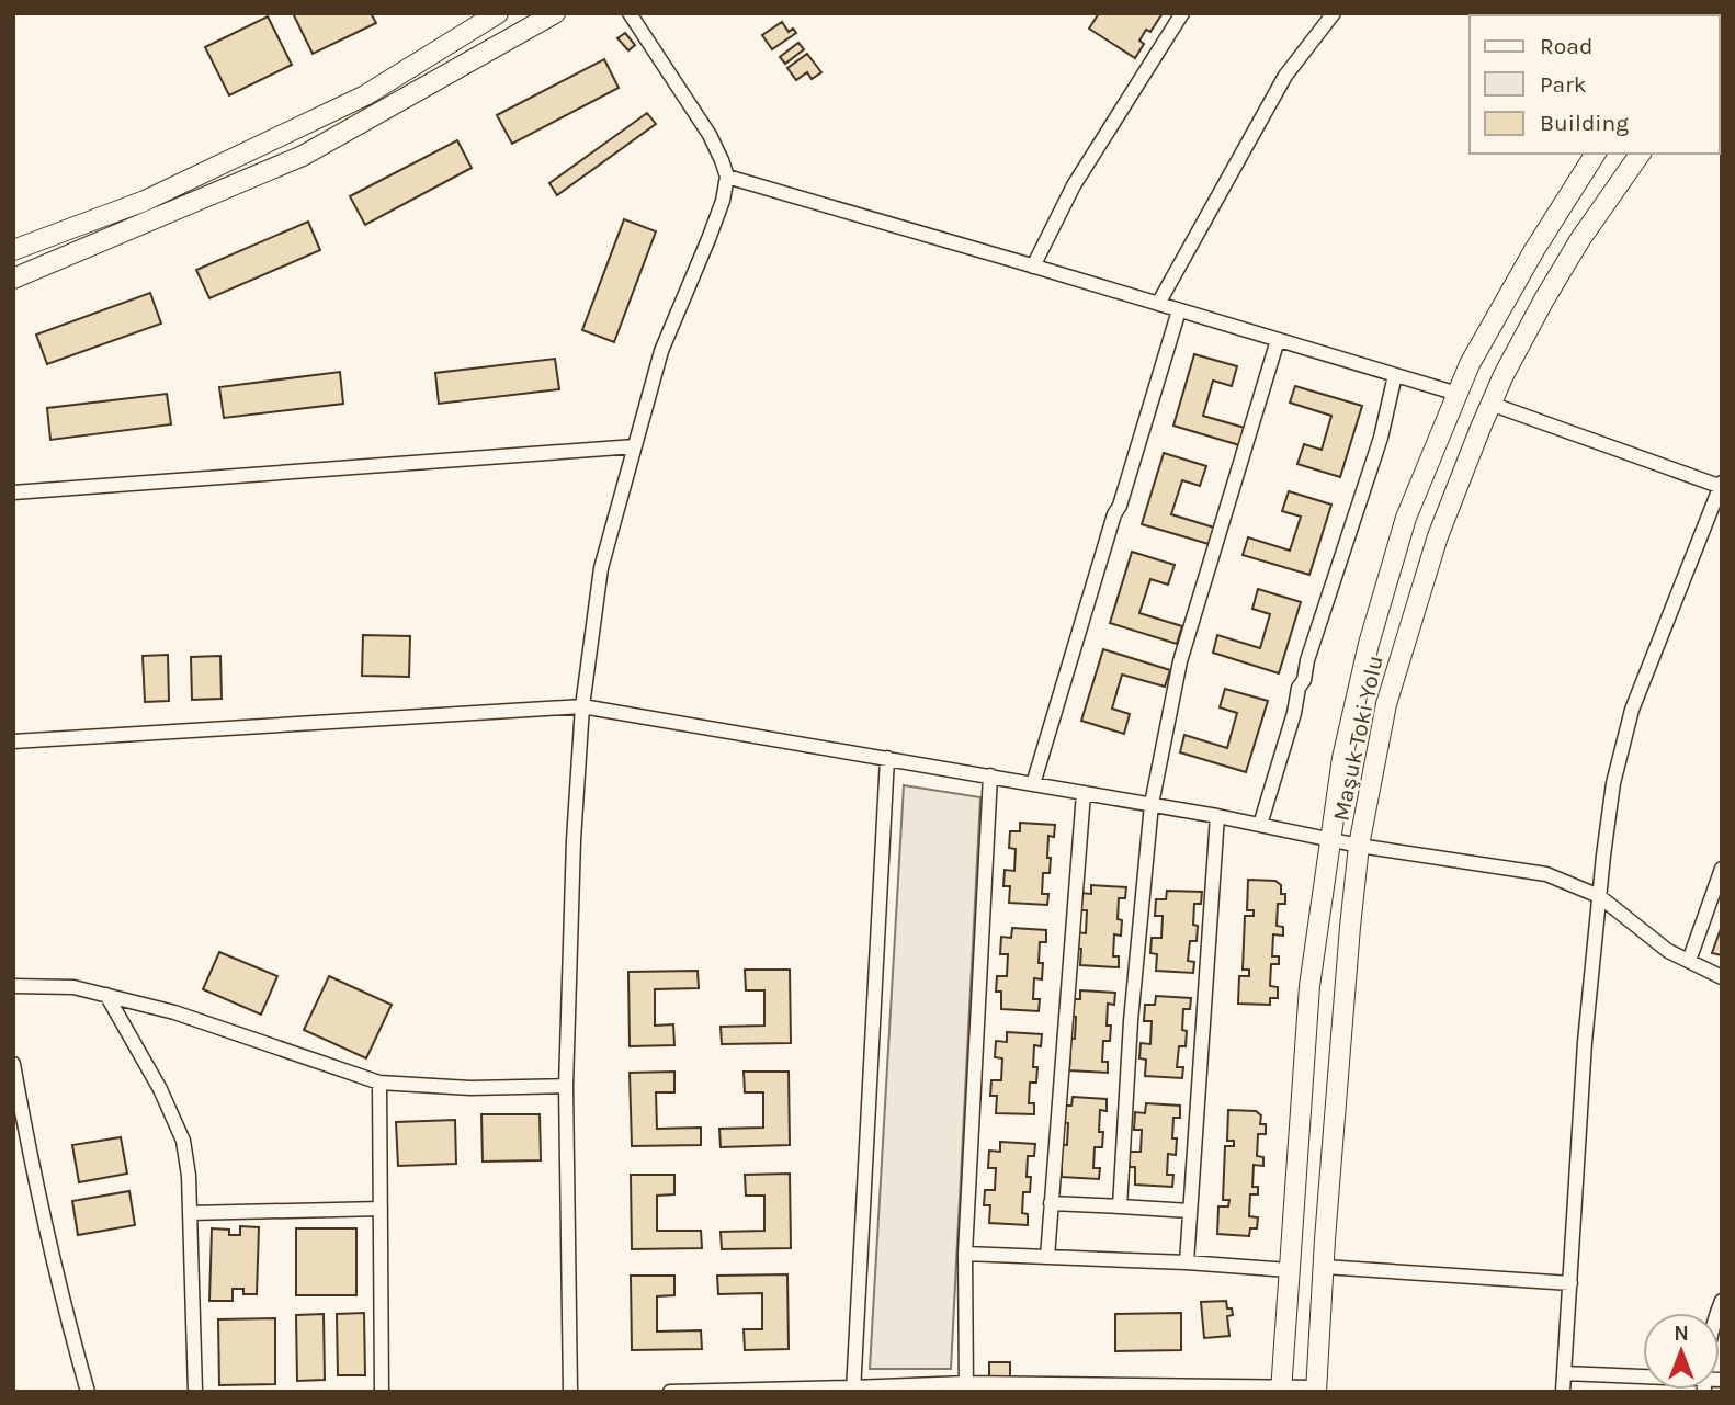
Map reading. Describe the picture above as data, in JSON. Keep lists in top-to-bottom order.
{
  "streets": {
    "main road": ["Maşuk Toki Yolu"]
  },
  "legend": ["Road", "Park", "Building"],
  "north": "top"
}
